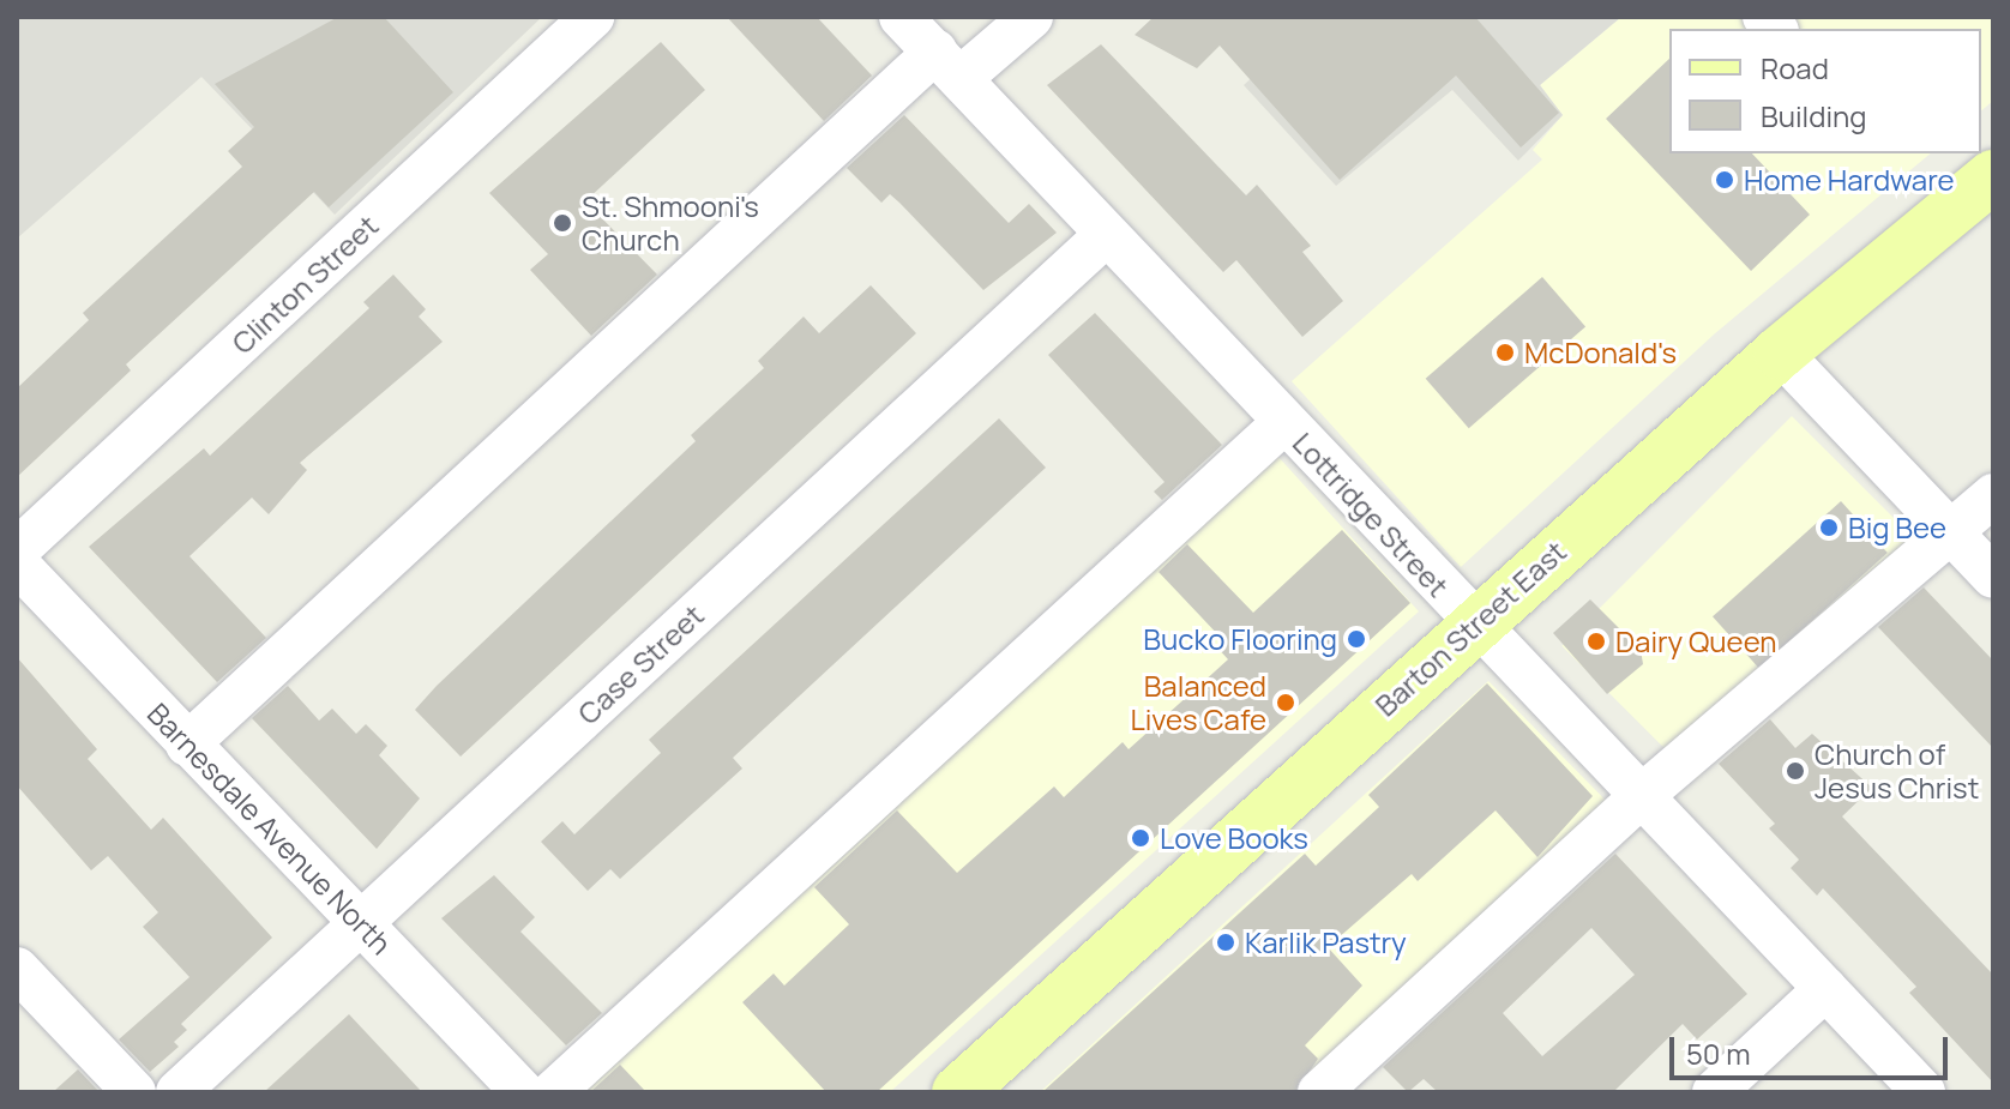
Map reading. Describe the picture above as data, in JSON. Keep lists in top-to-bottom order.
{
  "streets": {
    "main road": ["Barton Street East"],
    "street": [
      "Clinton Street",
      "Lottridge Street",
      "Case Street",
      "Barnesdale Avenue North"
    ]
  },
  "crossings": [
    ["Lottridge Street", "Barton Street East"],
    ["Lottridge Street", "Case Street"],
    ["Case Street", "Barnesdale Avenue North"]
  ],
  "places": [
    "Home Hardware",
    "St. Shmooni's Church",
    "McDonald's",
    "Big Bee",
    "Bucko Flooring",
    "Dairy Queen",
    "Balanced Lives Cafe",
    "Church of Jesus Christ",
    "Love Books",
    "Karlik Pastry"
  ],
  "legend": ["Road", "Building"],
  "scale_bar": "50 m"
}
